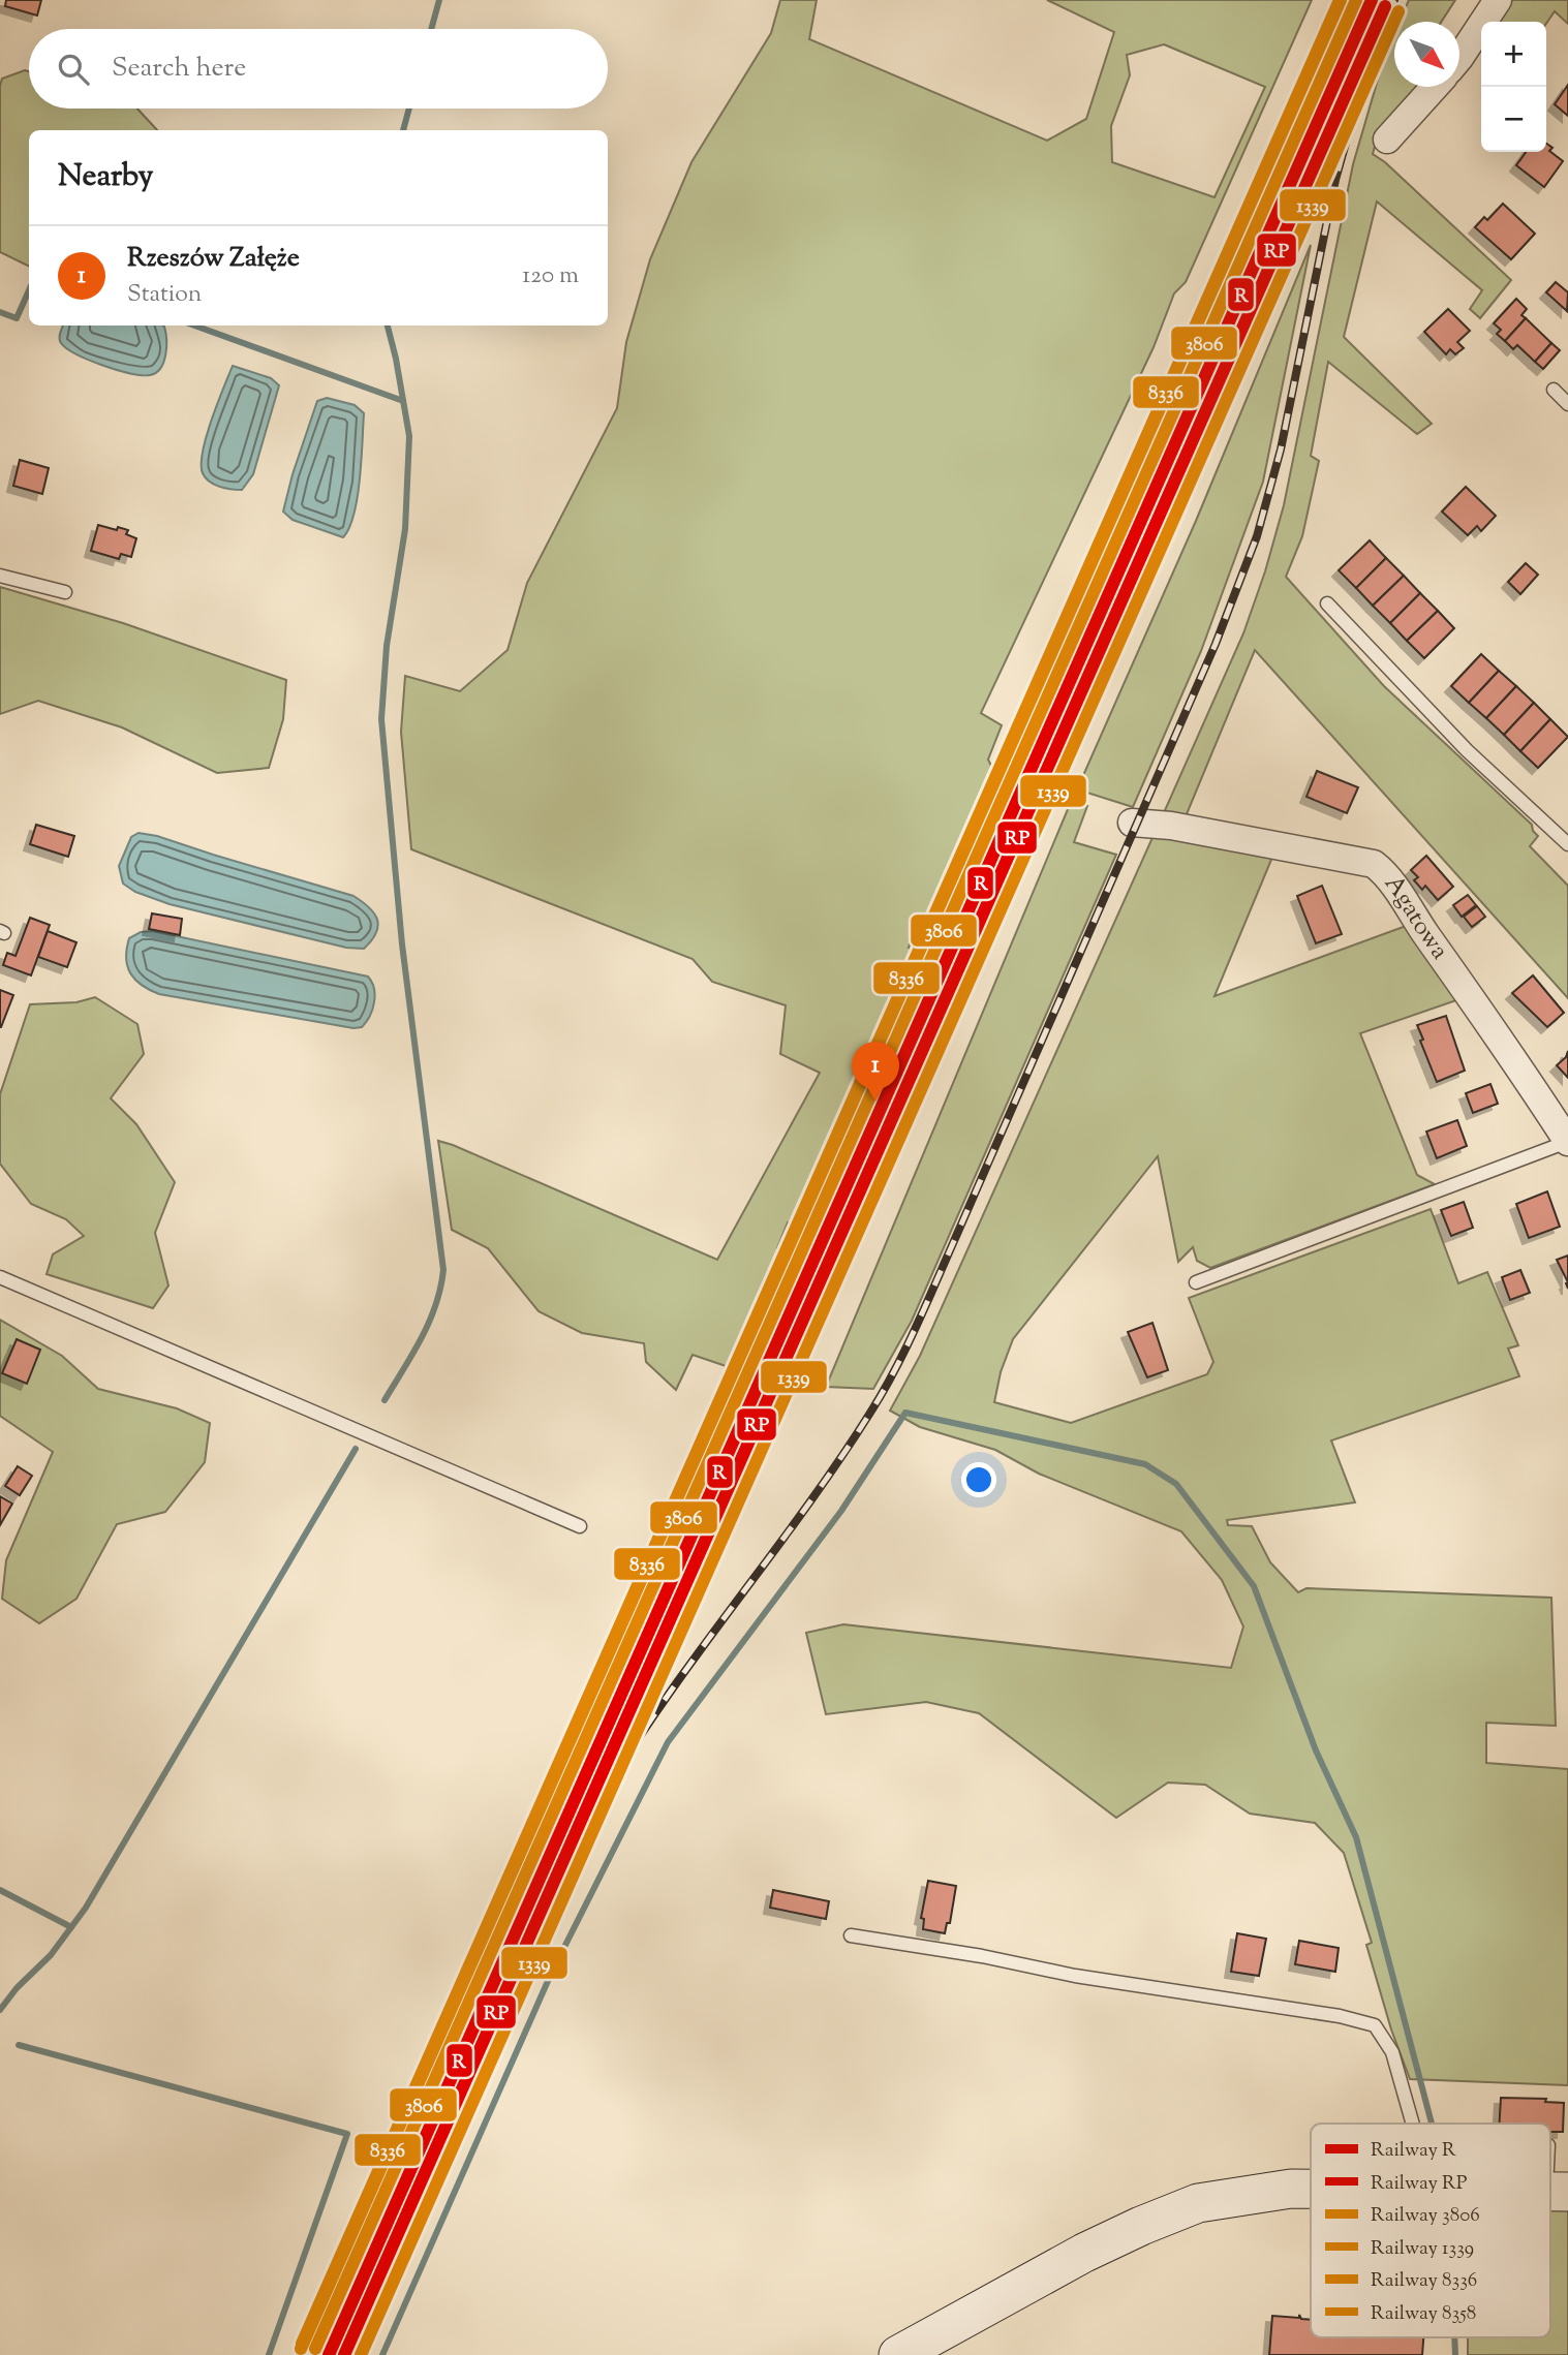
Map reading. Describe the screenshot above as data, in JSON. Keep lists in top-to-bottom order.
{
  "streets": {
    "street": ["Agatowa"]
  },
  "lines": [
    "rail line R",
    "rail line 3806",
    "rail line 8336",
    "rail line 8358",
    "rail line RP",
    "rail line 1339"
  ],
  "legend": [
    "Railway R",
    "Railway RP",
    "Railway 3806",
    "Railway 1339",
    "Railway 8336",
    "Railway 8358"
  ],
  "north": "bottom right",
  "page": {
    "map_buttons": ["+", "−"],
    "search": "Search here",
    "heading": "Nearby",
    "list": [
      {
        "mark": "1",
        "name": "Rzeszów Załęże",
        "note": "Station",
        "value": "120 m"
      }
    ],
    "pins": "1"
  }
}
